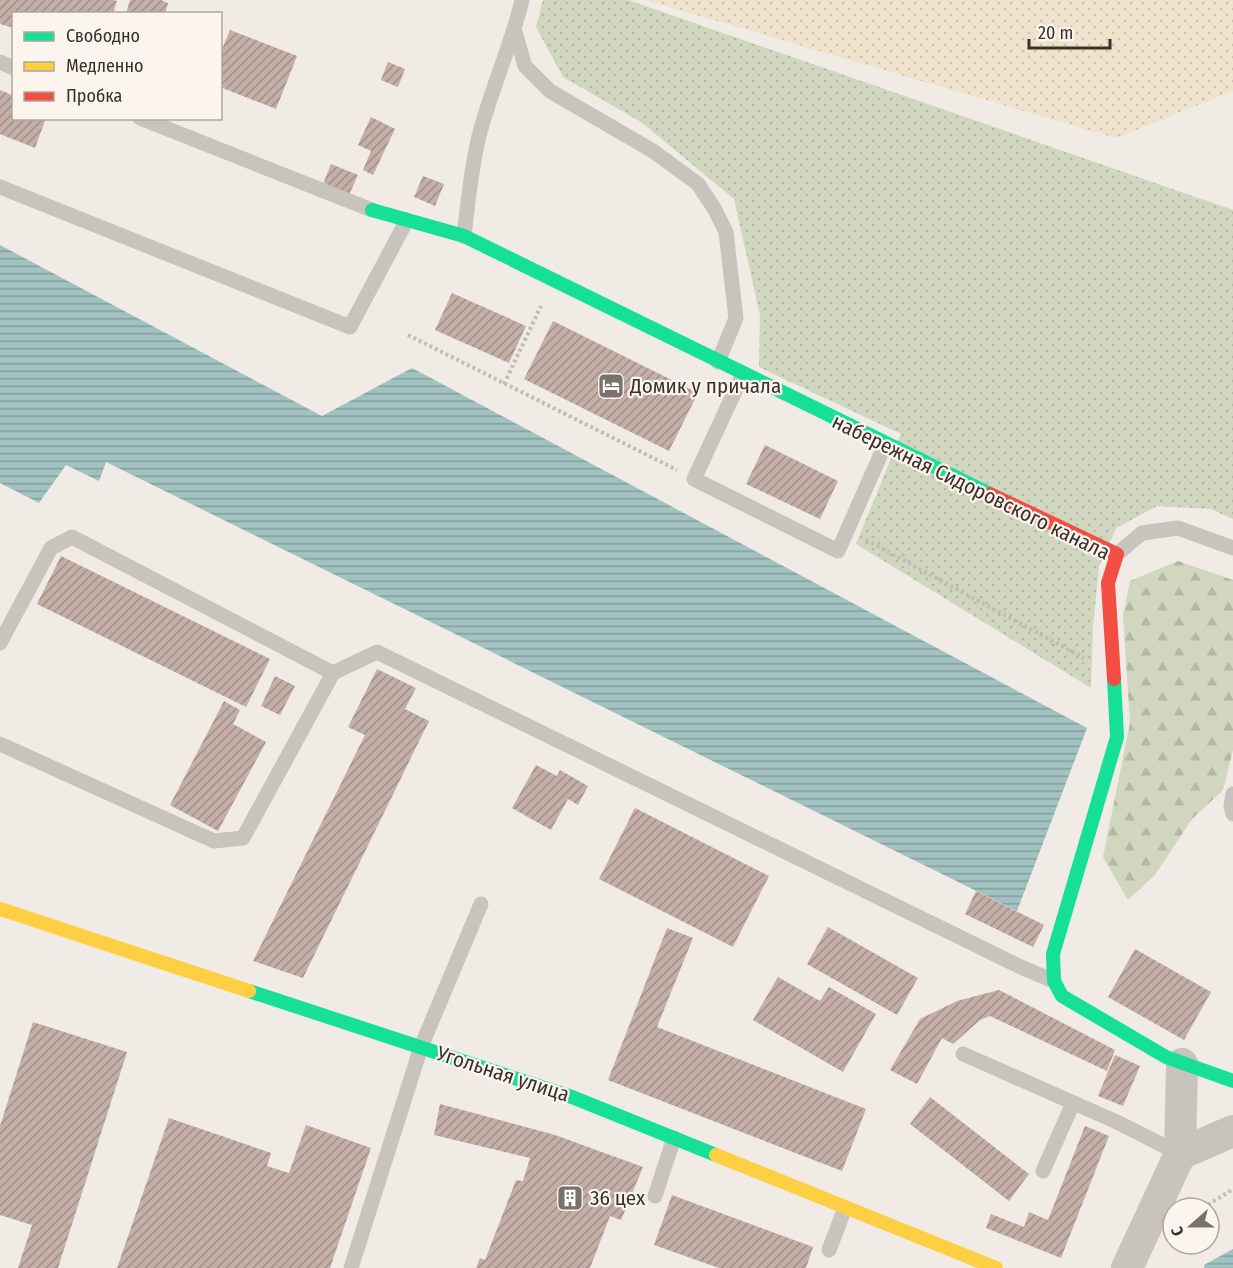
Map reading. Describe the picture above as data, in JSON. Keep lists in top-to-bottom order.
{
  "streets": {
    "street": ["набережная Сидоровского канала", "Угольная улица"]
  },
  "places": {
    "hotel": ["Домик у причала"],
    "building": ["36 цех"]
  },
  "legend": ["Свободно", "Медленно", "Пробка"],
  "scale_bar": "20 m",
  "north": "left"
}
